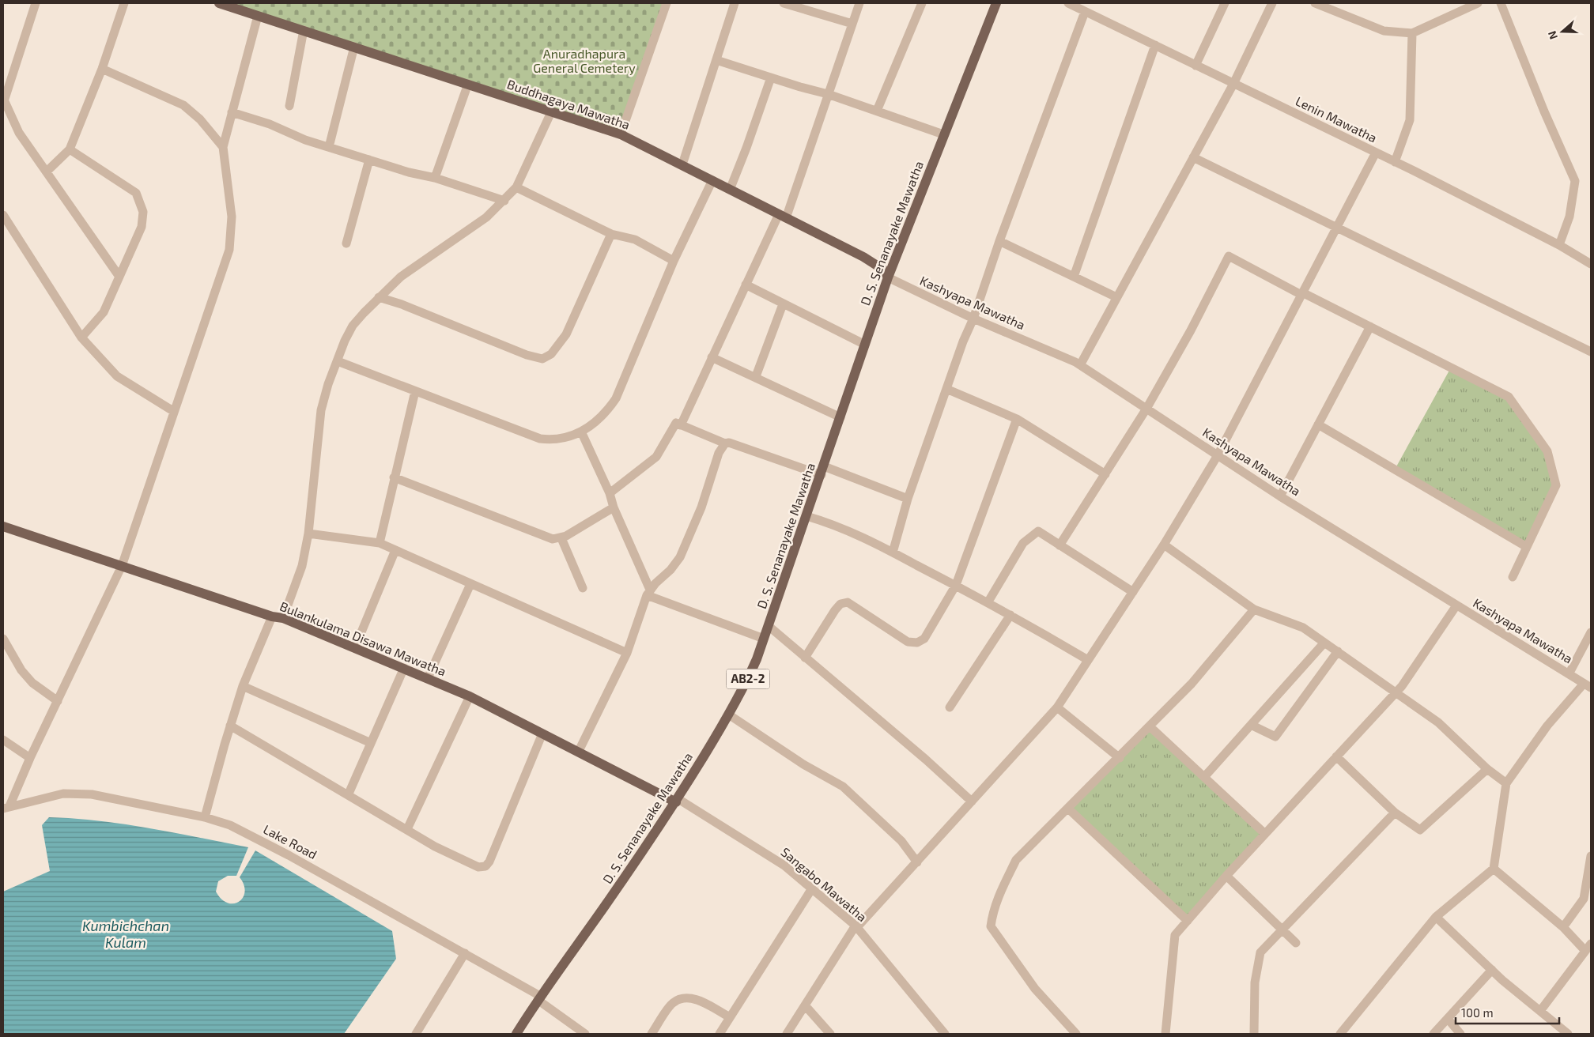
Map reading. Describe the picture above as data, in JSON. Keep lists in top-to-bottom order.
{
  "streets": {
    "main road": [
      "Buddhagaya Mawatha",
      "D. S. Senanayake Mawatha",
      "Bulankulama Disawa Mawatha",
      "AB2-2"
    ],
    "street": [
      "Lenin Mawatha",
      "Kashyapa Mawatha",
      "Lake Road",
      "Sangabo Mawatha"
    ]
  },
  "crossings": [
    ["Buddhagaya Mawatha", "D. S. Senanayake Mawatha"],
    ["Buddhagaya Mawatha", "Kashyapa Mawatha"],
    ["D. S. Senanayake Mawatha", "Kashyapa Mawatha"],
    ["D. S. Senanayake Mawatha", "Bulankulama Disawa Mawatha"],
    ["D. S. Senanayake Mawatha", "Lake Road"],
    ["D. S. Senanayake Mawatha", "Sangabo Mawatha"],
    ["Bulankulama Disawa Mawatha", "Sangabo Mawatha"]
  ],
  "water": ["Kumbichchan Kulam"],
  "parks": ["Anuradhapura General Cemetery"],
  "scale_bar": "100 m",
  "north": "left"
}
